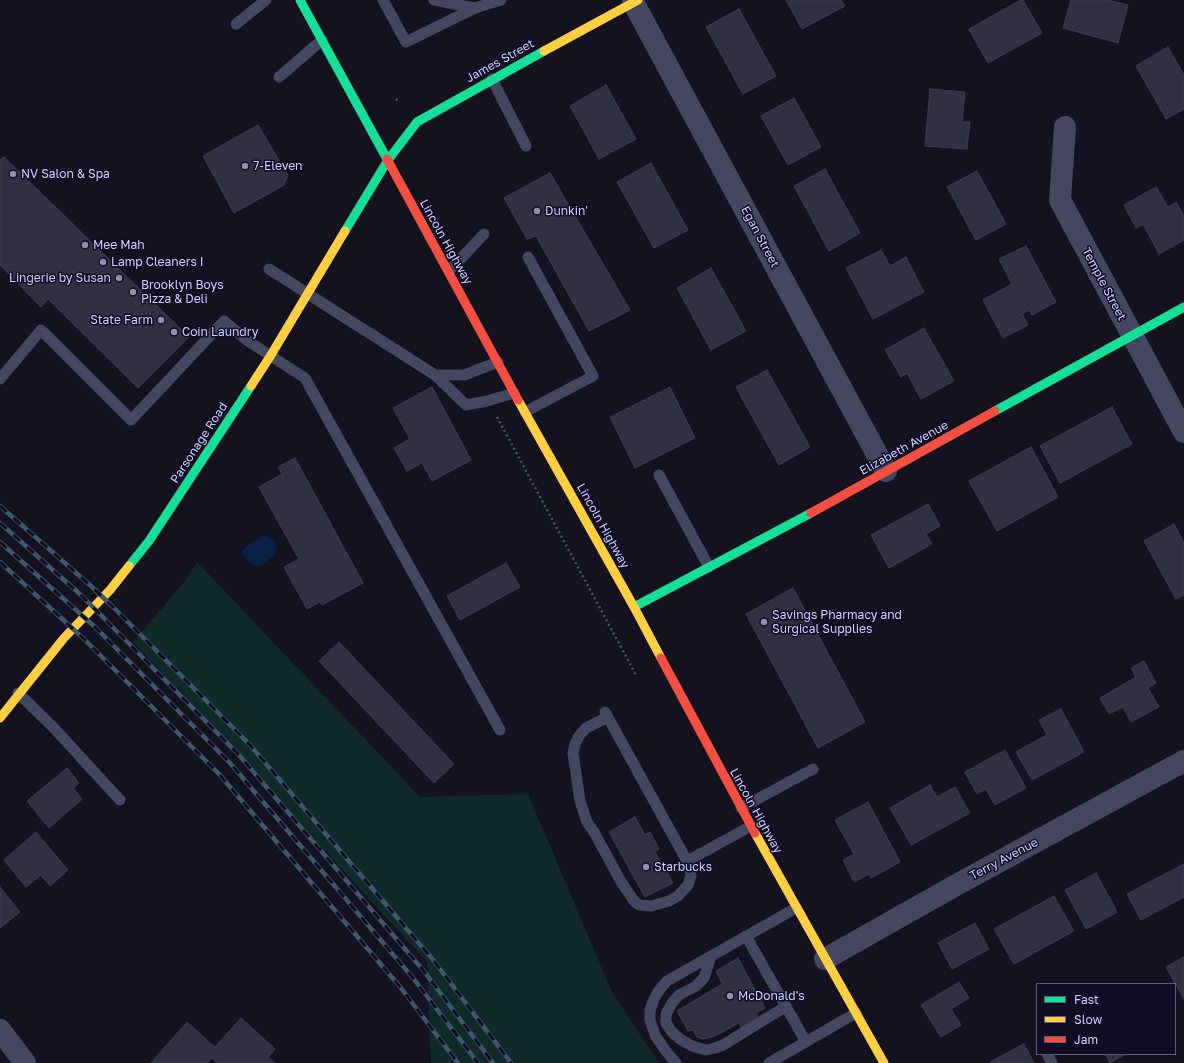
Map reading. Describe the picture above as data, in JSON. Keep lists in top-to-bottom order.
{
  "streets": {
    "street": [
      "James Street",
      "Egan Street",
      "Lincoln Highway",
      "Temple Street",
      "Parsonage Road",
      "Elizabeth Avenue",
      "Terry Avenue"
    ]
  },
  "crossings": [
    ["James Street", "Egan Street"],
    ["James Street", "Lincoln Highway"],
    ["James Street", "Parsonage Road"],
    ["Egan Street", "Elizabeth Avenue"],
    ["Lincoln Highway", "Parsonage Road"],
    ["Lincoln Highway", "Elizabeth Avenue"],
    ["Lincoln Highway", "Terry Avenue"],
    ["Temple Street", "Elizabeth Avenue"]
  ],
  "places": [
    "7-Eleven",
    "NV Salon & Spa",
    "Dunkin'",
    "Mee Mah",
    "Lamp Cleaners I",
    "Lingerie by Susan",
    "Brooklyn Boys Pizza & Deli",
    "State Farm",
    "Coin Laundry",
    "Savings Pharmacy and Surgical Supplies",
    "Starbucks",
    "McDonald's"
  ],
  "legend": ["Fast", "Slow", "Jam"]
}
